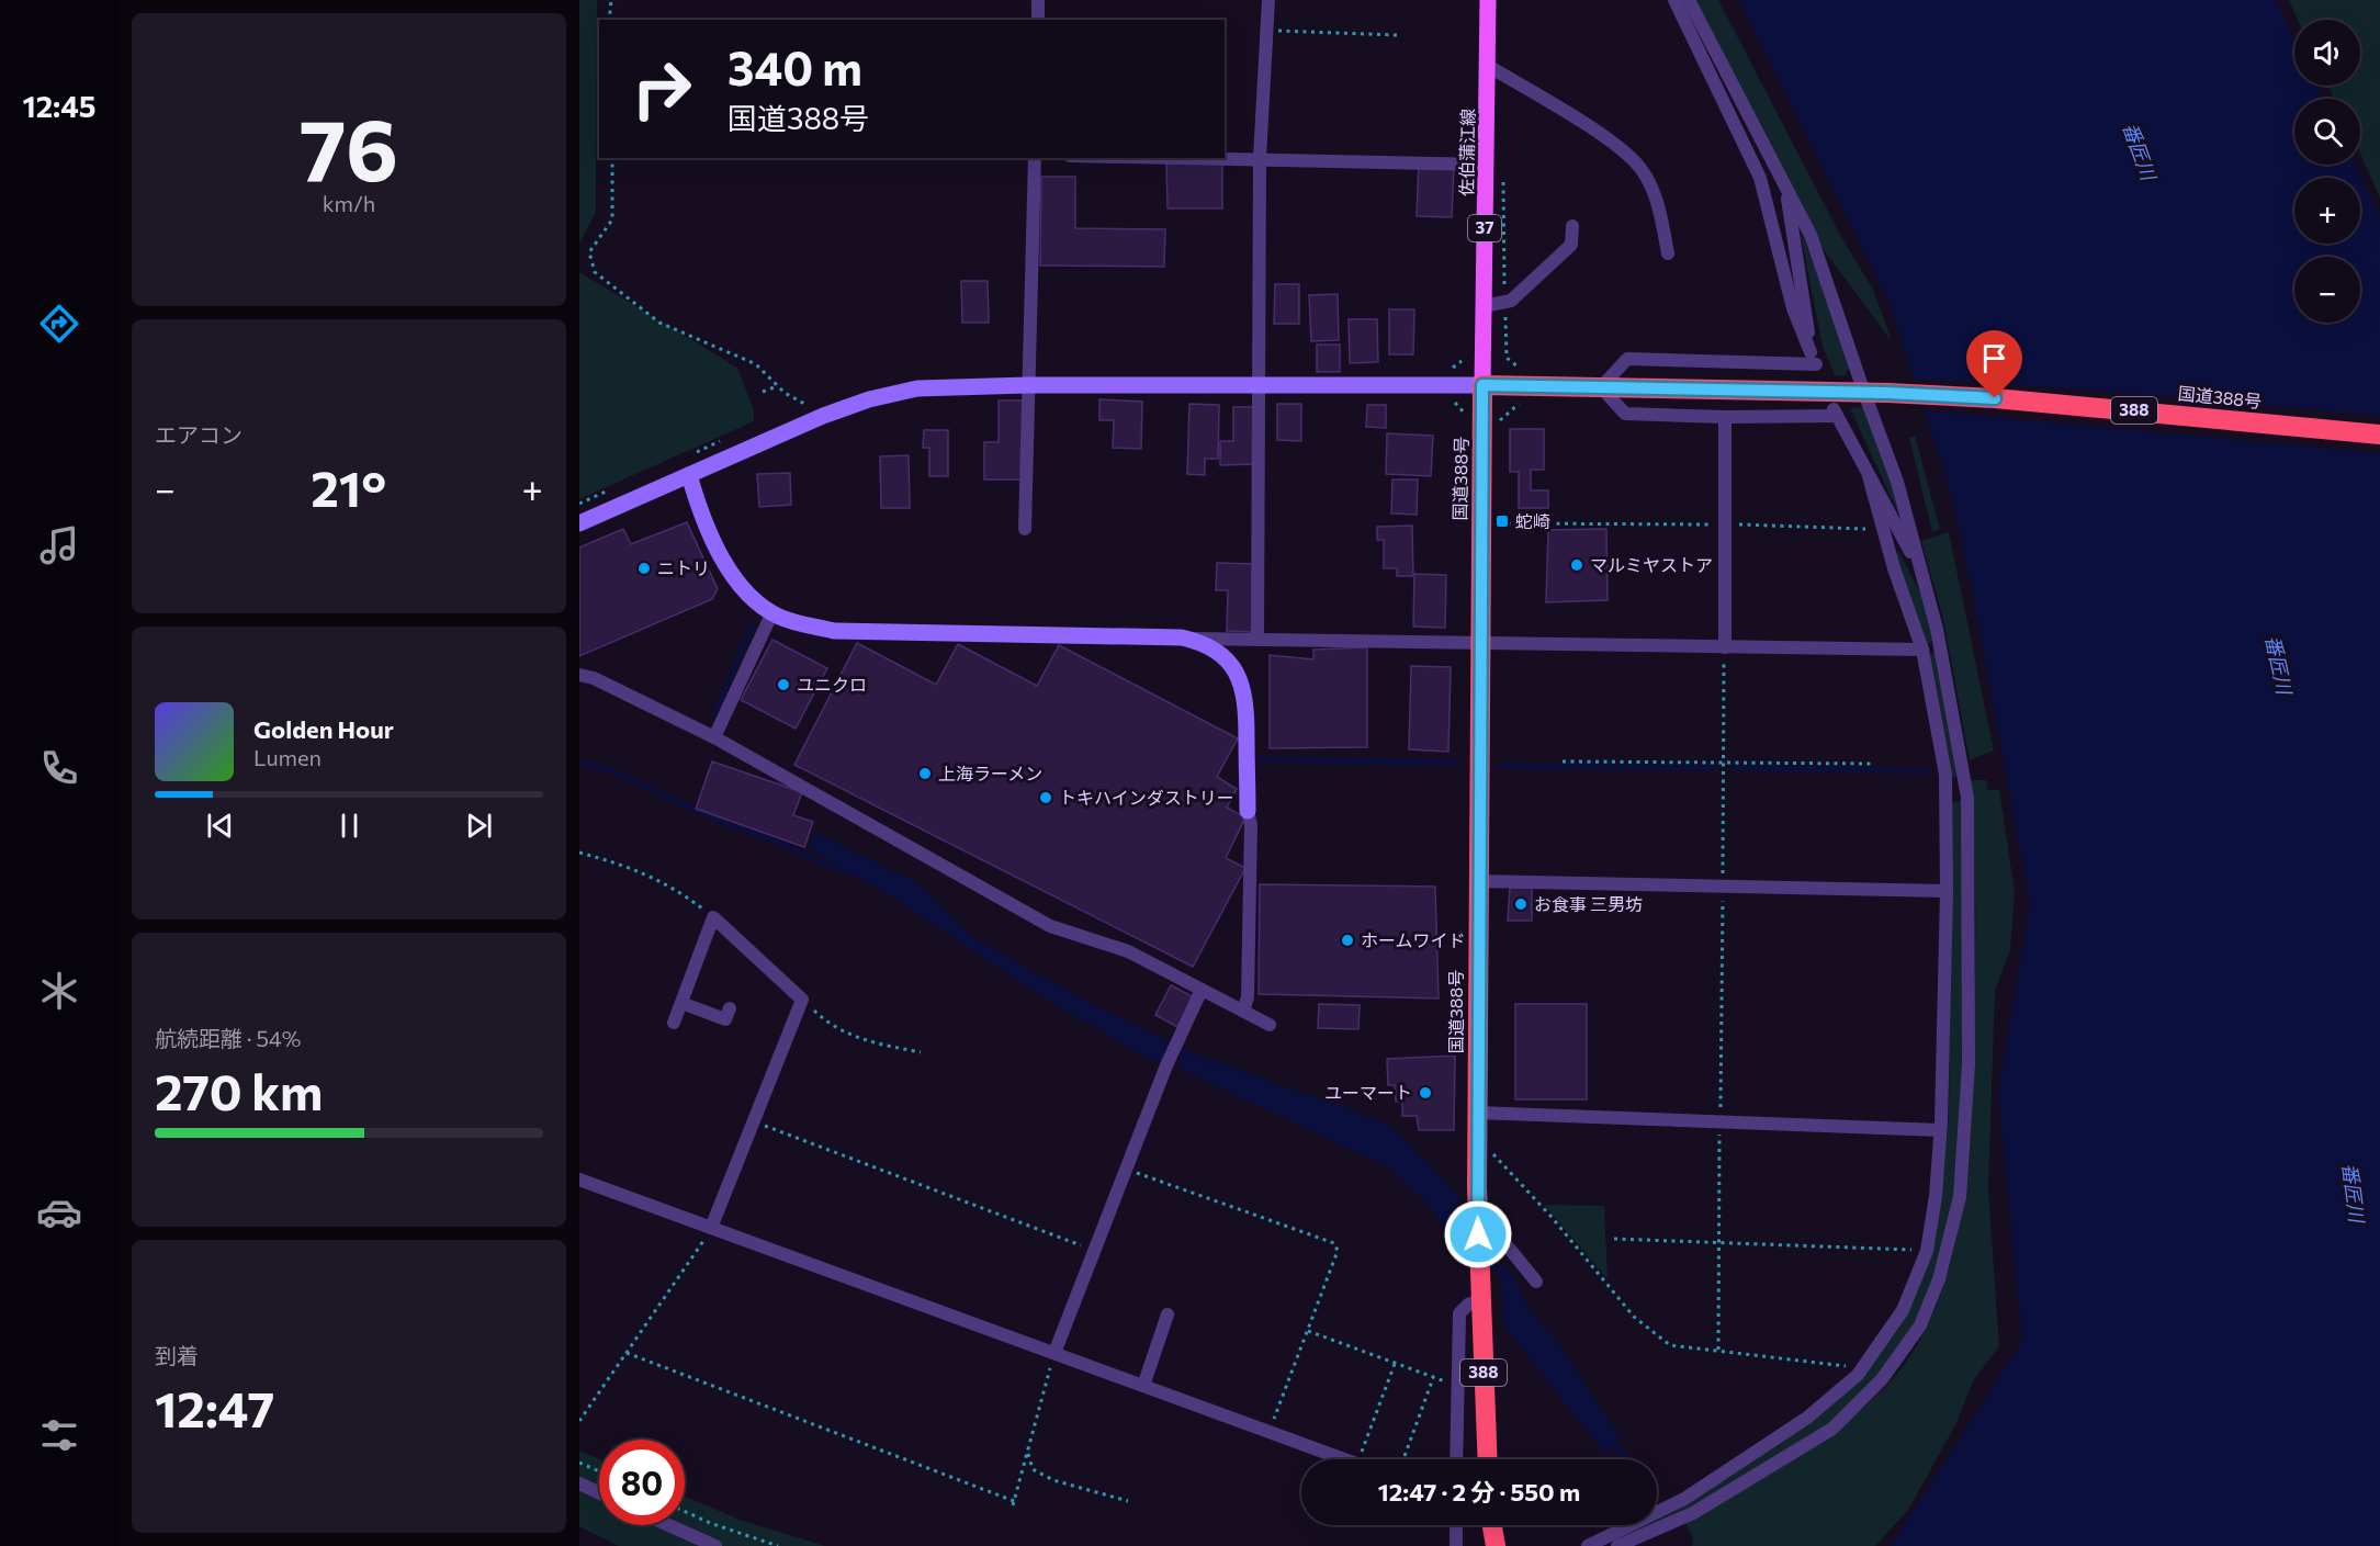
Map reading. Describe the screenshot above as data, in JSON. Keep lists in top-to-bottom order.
{
  "streets": {
    "highway": ["国道388号", "388"],
    "main road": ["佐伯蒲江線", "37"]
  },
  "crossings": [
    ["佐伯蒲江線", "国道388号"]
  ],
  "water": ["番匠川"],
  "places": {
    "transit": ["蛇崎"],
    "other": [
      "マルミヤストア",
      "ニトリ",
      "ユニクロ",
      "上海ラーメン",
      "トキハインダストリー",
      "お食事 三男坊",
      "ホームワイド",
      "ユーマート"
    ]
  },
  "page": {
    "tabs": "12:45",
    "tile": [
      ["76", "km/h"],
      "エアコン",
      ["航続距離 · 54%", "270 km"],
      ["到着", "12:47"]
    ],
    "map_buttons": ["+", "−"],
    "turn": ["340 m", "国道388号"],
    "heat": ["−", "21°", "+"],
    "song": ["Golden Hour", "Lumen"],
    "limit": "80",
    "trip": "12:47 · 2 分 · 550 m"
  }
}
